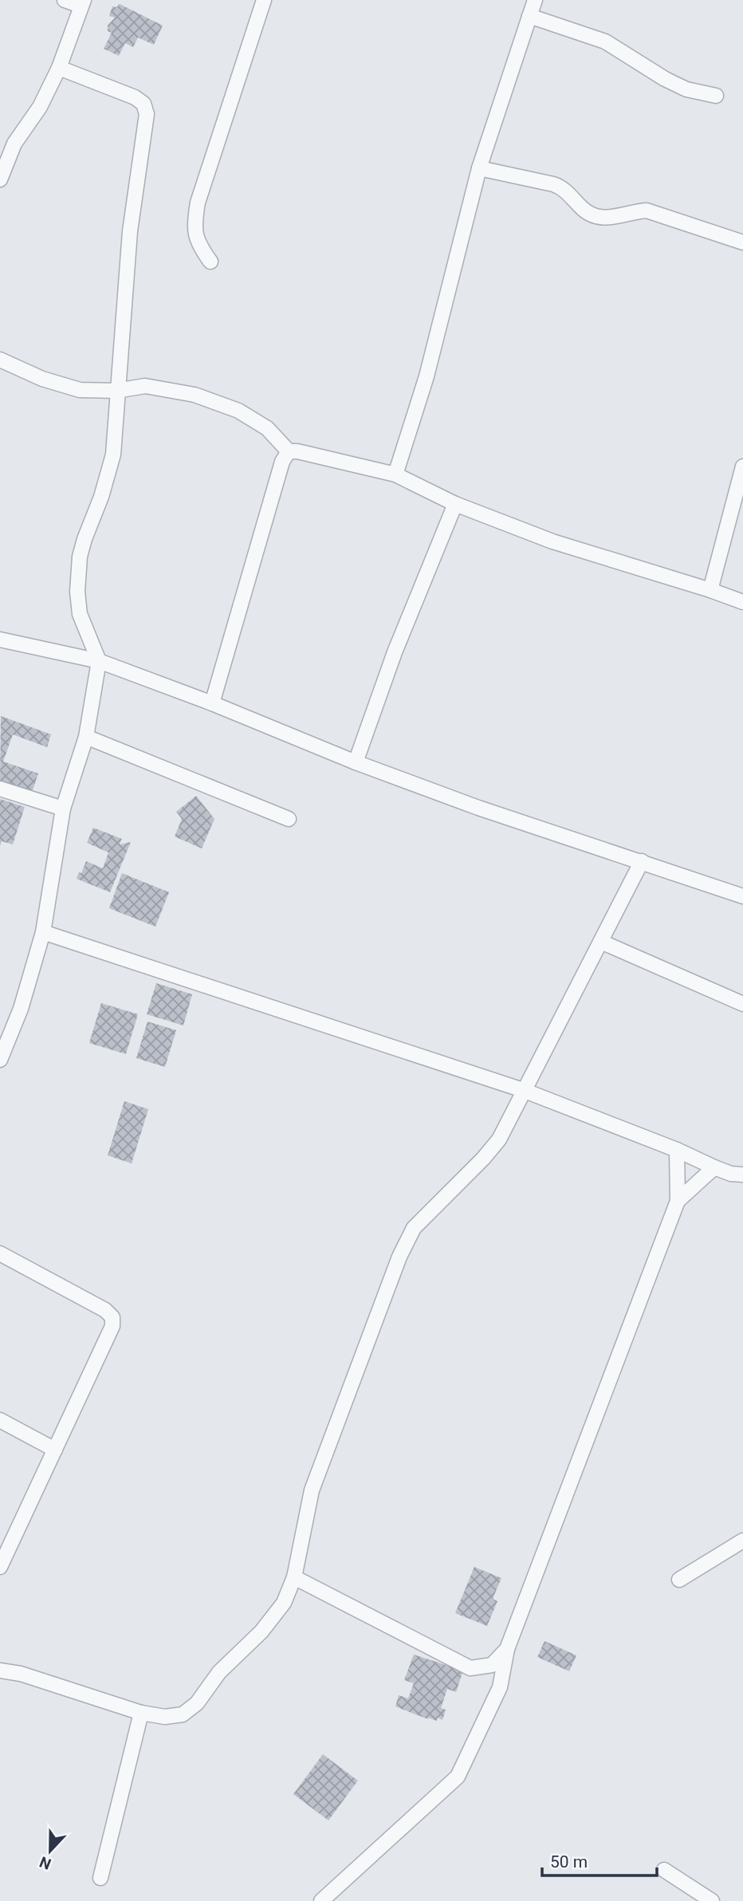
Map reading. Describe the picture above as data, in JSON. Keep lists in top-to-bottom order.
{
  "scale_bar": "50 m",
  "north": "bottom"
}
